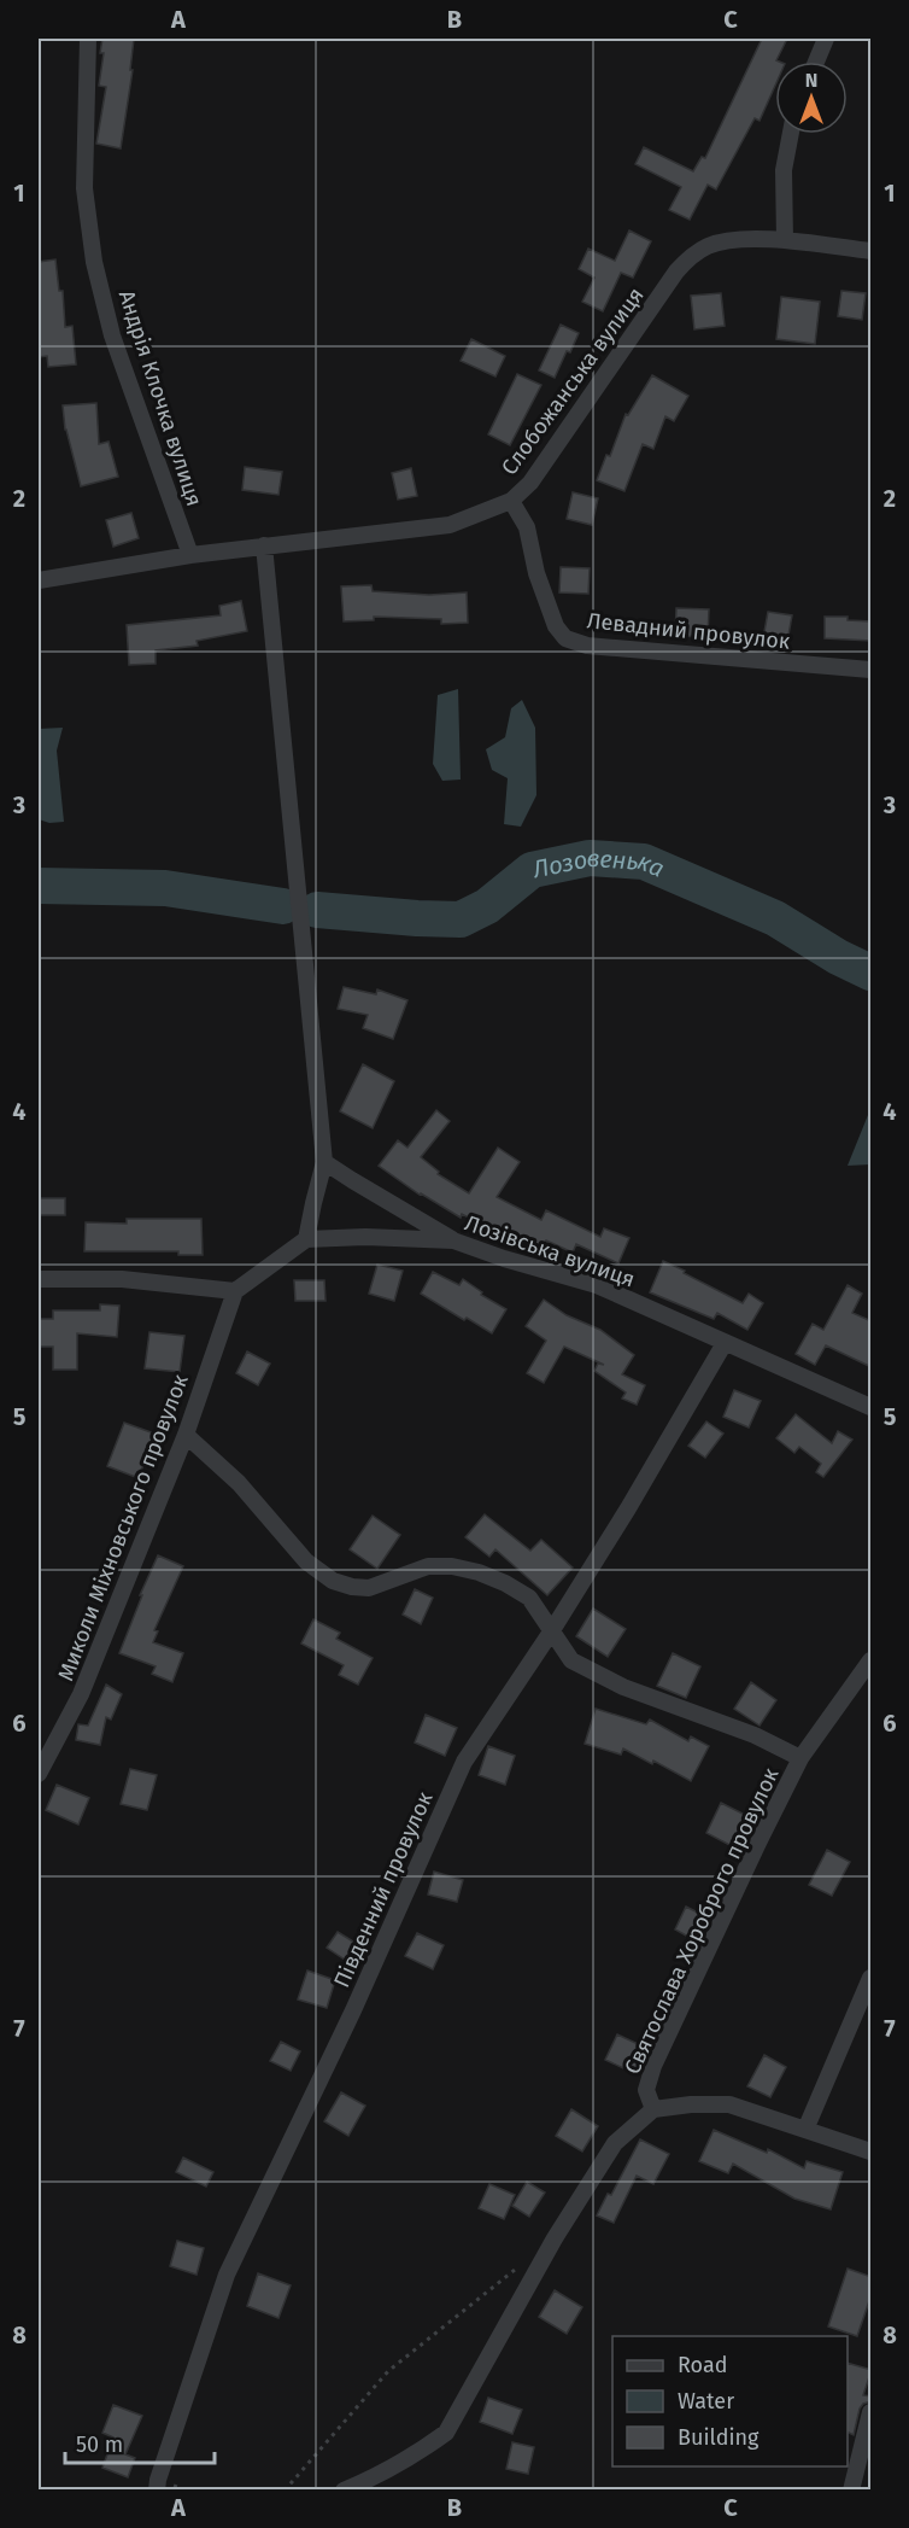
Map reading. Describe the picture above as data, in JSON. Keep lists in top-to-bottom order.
{
  "streets": {
    "street": [
      "Слобожанська вулиця",
      "Андрія Клочка вулиця",
      "Левадний провулок",
      "Лозівська вулиця",
      "Миколи Міхновського провулок",
      "Південний провулок",
      "Святослава Хороброго провулок"
    ]
  },
  "crossings": [
    ["Слобожанська вулиця", "Андрія Клочка вулиця"],
    ["Слобожанська вулиця", "Левадний провулок"],
    ["Лозівська вулиця", "Південний провулок"]
  ],
  "water": ["Лозовенька"],
  "legend": ["Road", "Water", "Building"],
  "scale_bar": "50 m",
  "north": "top",
  "grid": {
    "columns": ["A", "B", "C"],
    "rows": [
      "1",
      "2",
      "3",
      "4",
      "5",
      "6",
      "7",
      "8"
    ]
  }
}
